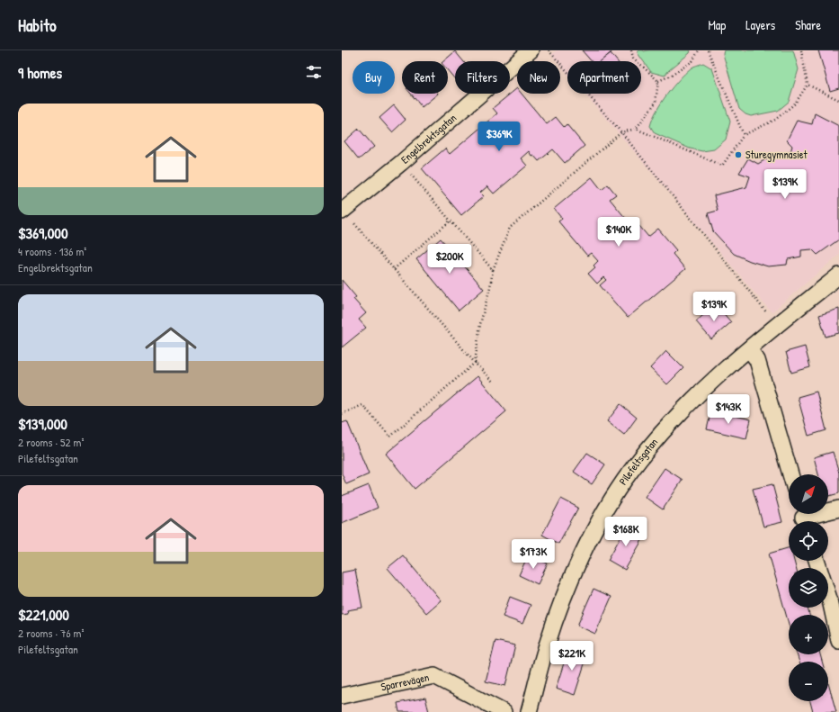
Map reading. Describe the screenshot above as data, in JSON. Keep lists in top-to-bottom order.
{
  "streets": {
    "street": ["Engelbrektsgatan", "Pilefeltsgatan", "Sparrevägen"]
  },
  "places": ["Sturegymnasiet"],
  "north": "top right",
  "page": {
    "header": "Habito",
    "nav": ["Map", "Layers", "Share"],
    "heading": "9 homes",
    "chip": [
      "Buy",
      "Rent",
      "Filters",
      "New",
      "Apartment"
    ],
    "list": [
      {
        "name": "$369,000",
        "note": "4 rooms · 136 m² · Engelbrektsgatan"
      },
      {
        "name": "$139,000",
        "note": "2 rooms · 52 m² · Pilefeltsgatan"
      },
      {
        "name": "$221,000",
        "note": "2 rooms · 76 m² · Pilefeltsgatan"
      }
    ],
    "price": [
      "$369K",
      "$139K",
      "$140K",
      "$200K",
      "$139K",
      "$143K",
      "$168K",
      "$173K",
      "$221K"
    ],
    "map_buttons": ["+", "−"]
  }
}
